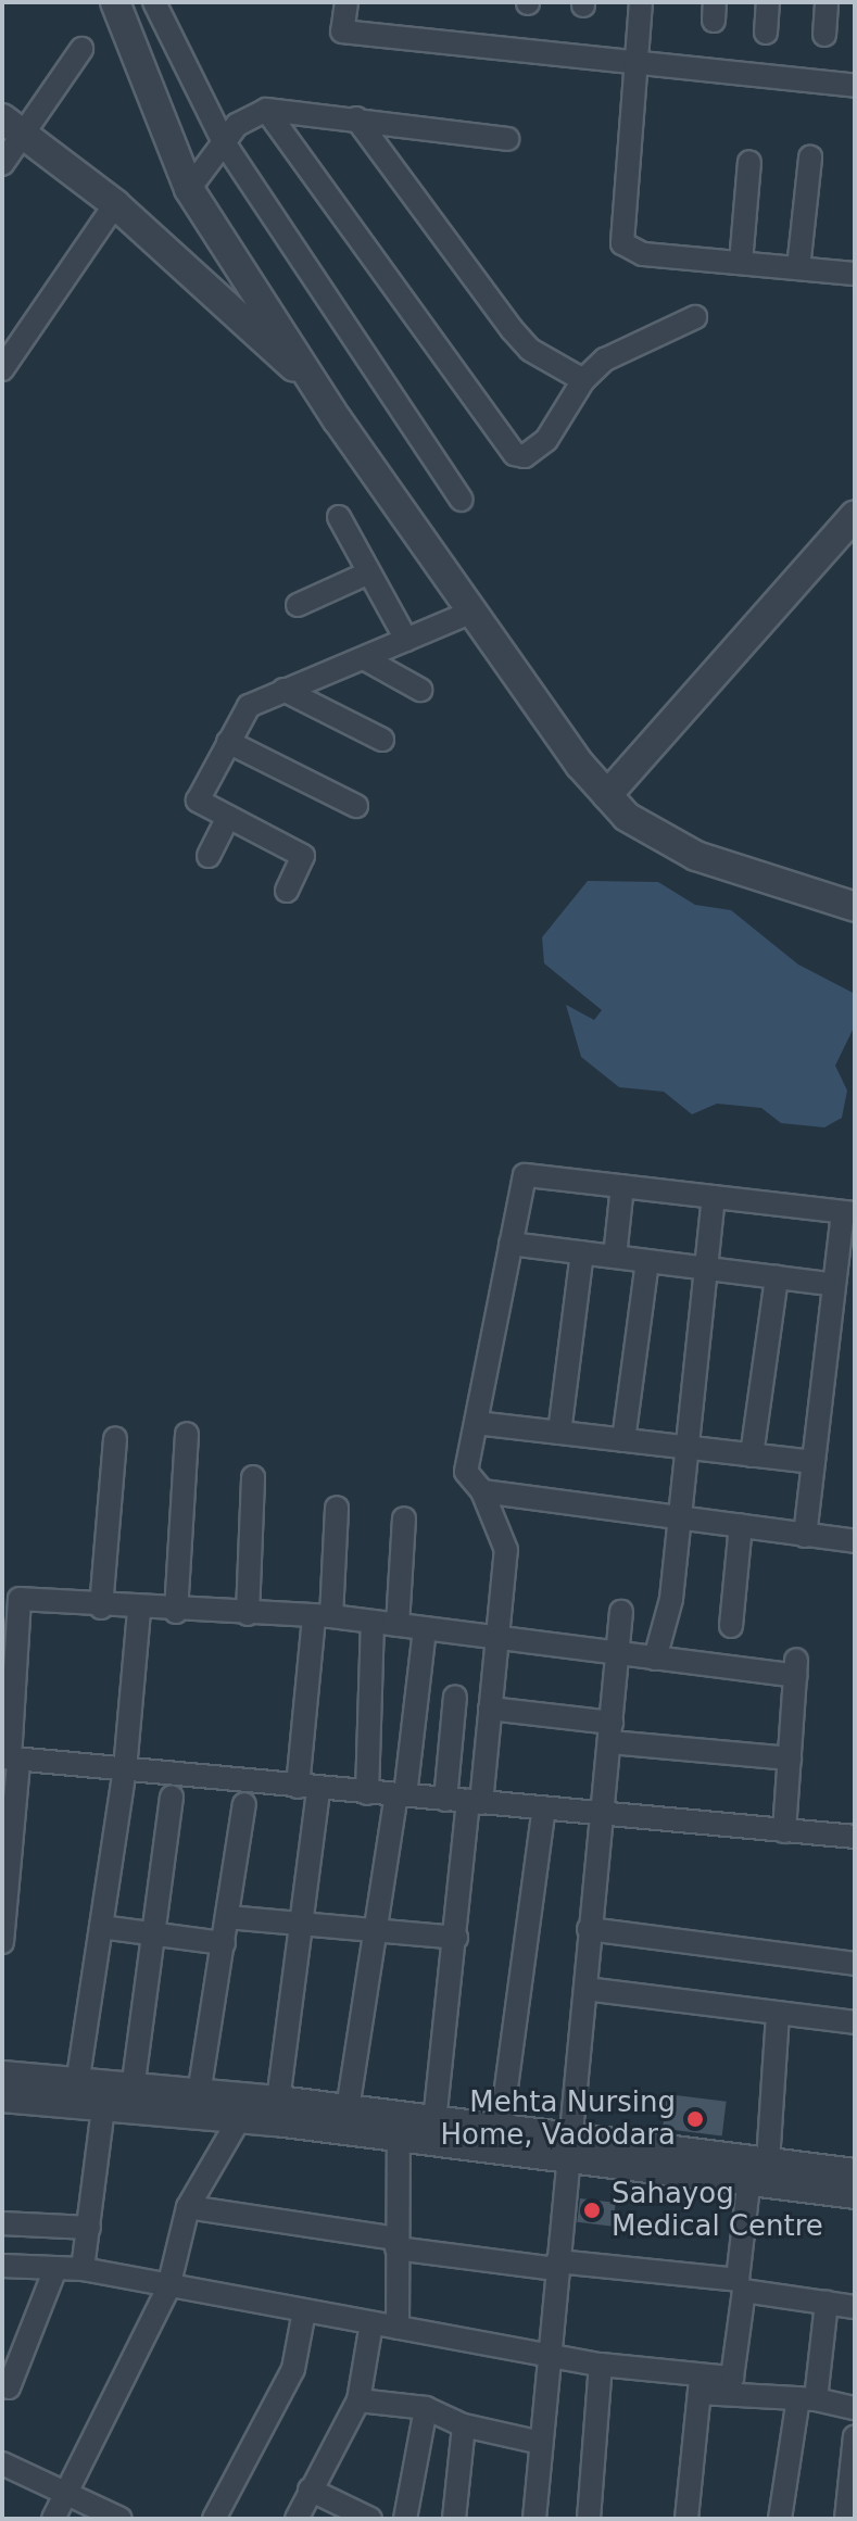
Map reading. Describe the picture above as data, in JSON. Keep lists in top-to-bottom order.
{
  "places": ["Mehta Nursing Home, Vadodara", "Sahayog Medical Centre"]
}
